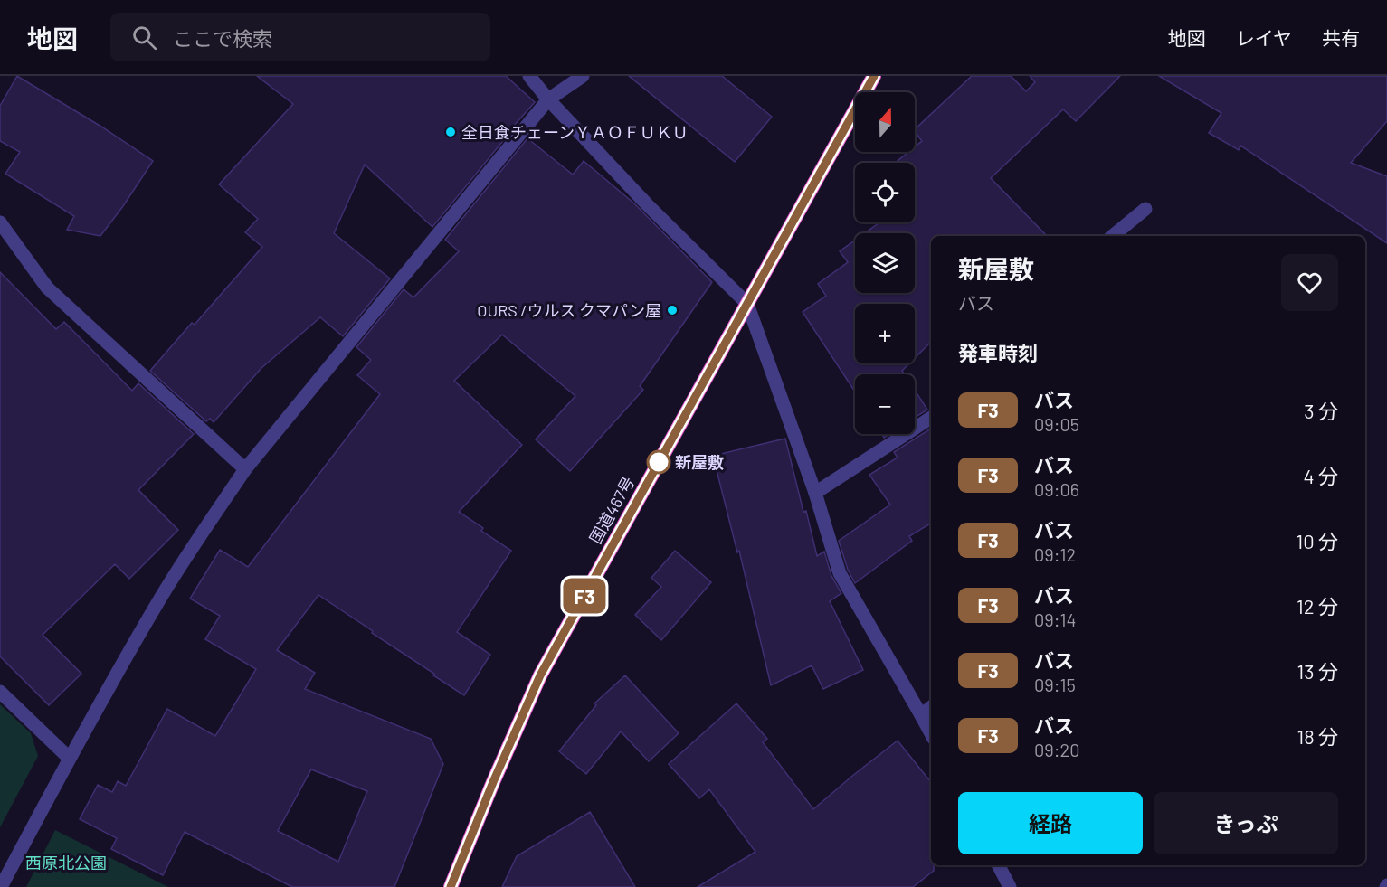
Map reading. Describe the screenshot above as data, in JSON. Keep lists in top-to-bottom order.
{
  "streets": {
    "highway": ["国道467号"]
  },
  "parks": ["西原北公園"],
  "places": ["全日食チェーンＹＡＯＦＵＫＵ", "OURS /ウルス クマパン屋", "新屋敷"],
  "lines": ["bus line F3"],
  "north": "top",
  "page": {
    "header": "地図",
    "search": "ここで検索",
    "nav": ["地図", "レイヤ", "共有"],
    "on_map": "F3",
    "map_buttons": ["+", "−"],
    "heading": [
      ["新屋敷", "バス"],
      "発車時刻"
    ],
    "list": [
      {
        "mark": "F3",
        "name": "バス",
        "note": "09:05",
        "value": "3 分"
      },
      {
        "mark": "F3",
        "name": "バス",
        "note": "09:06",
        "value": "4 分"
      },
      {
        "mark": "F3",
        "name": "バス",
        "note": "09:12",
        "value": "10 分"
      },
      {
        "mark": "F3",
        "name": "バス",
        "note": "09:14",
        "value": "12 分"
      },
      {
        "mark": "F3",
        "name": "バス",
        "note": "09:15",
        "value": "13 分"
      },
      {
        "mark": "F3",
        "name": "バス",
        "note": "09:20",
        "value": "18 分"
      }
    ],
    "buttons": ["経路", "きっぷ"]
  }
}
